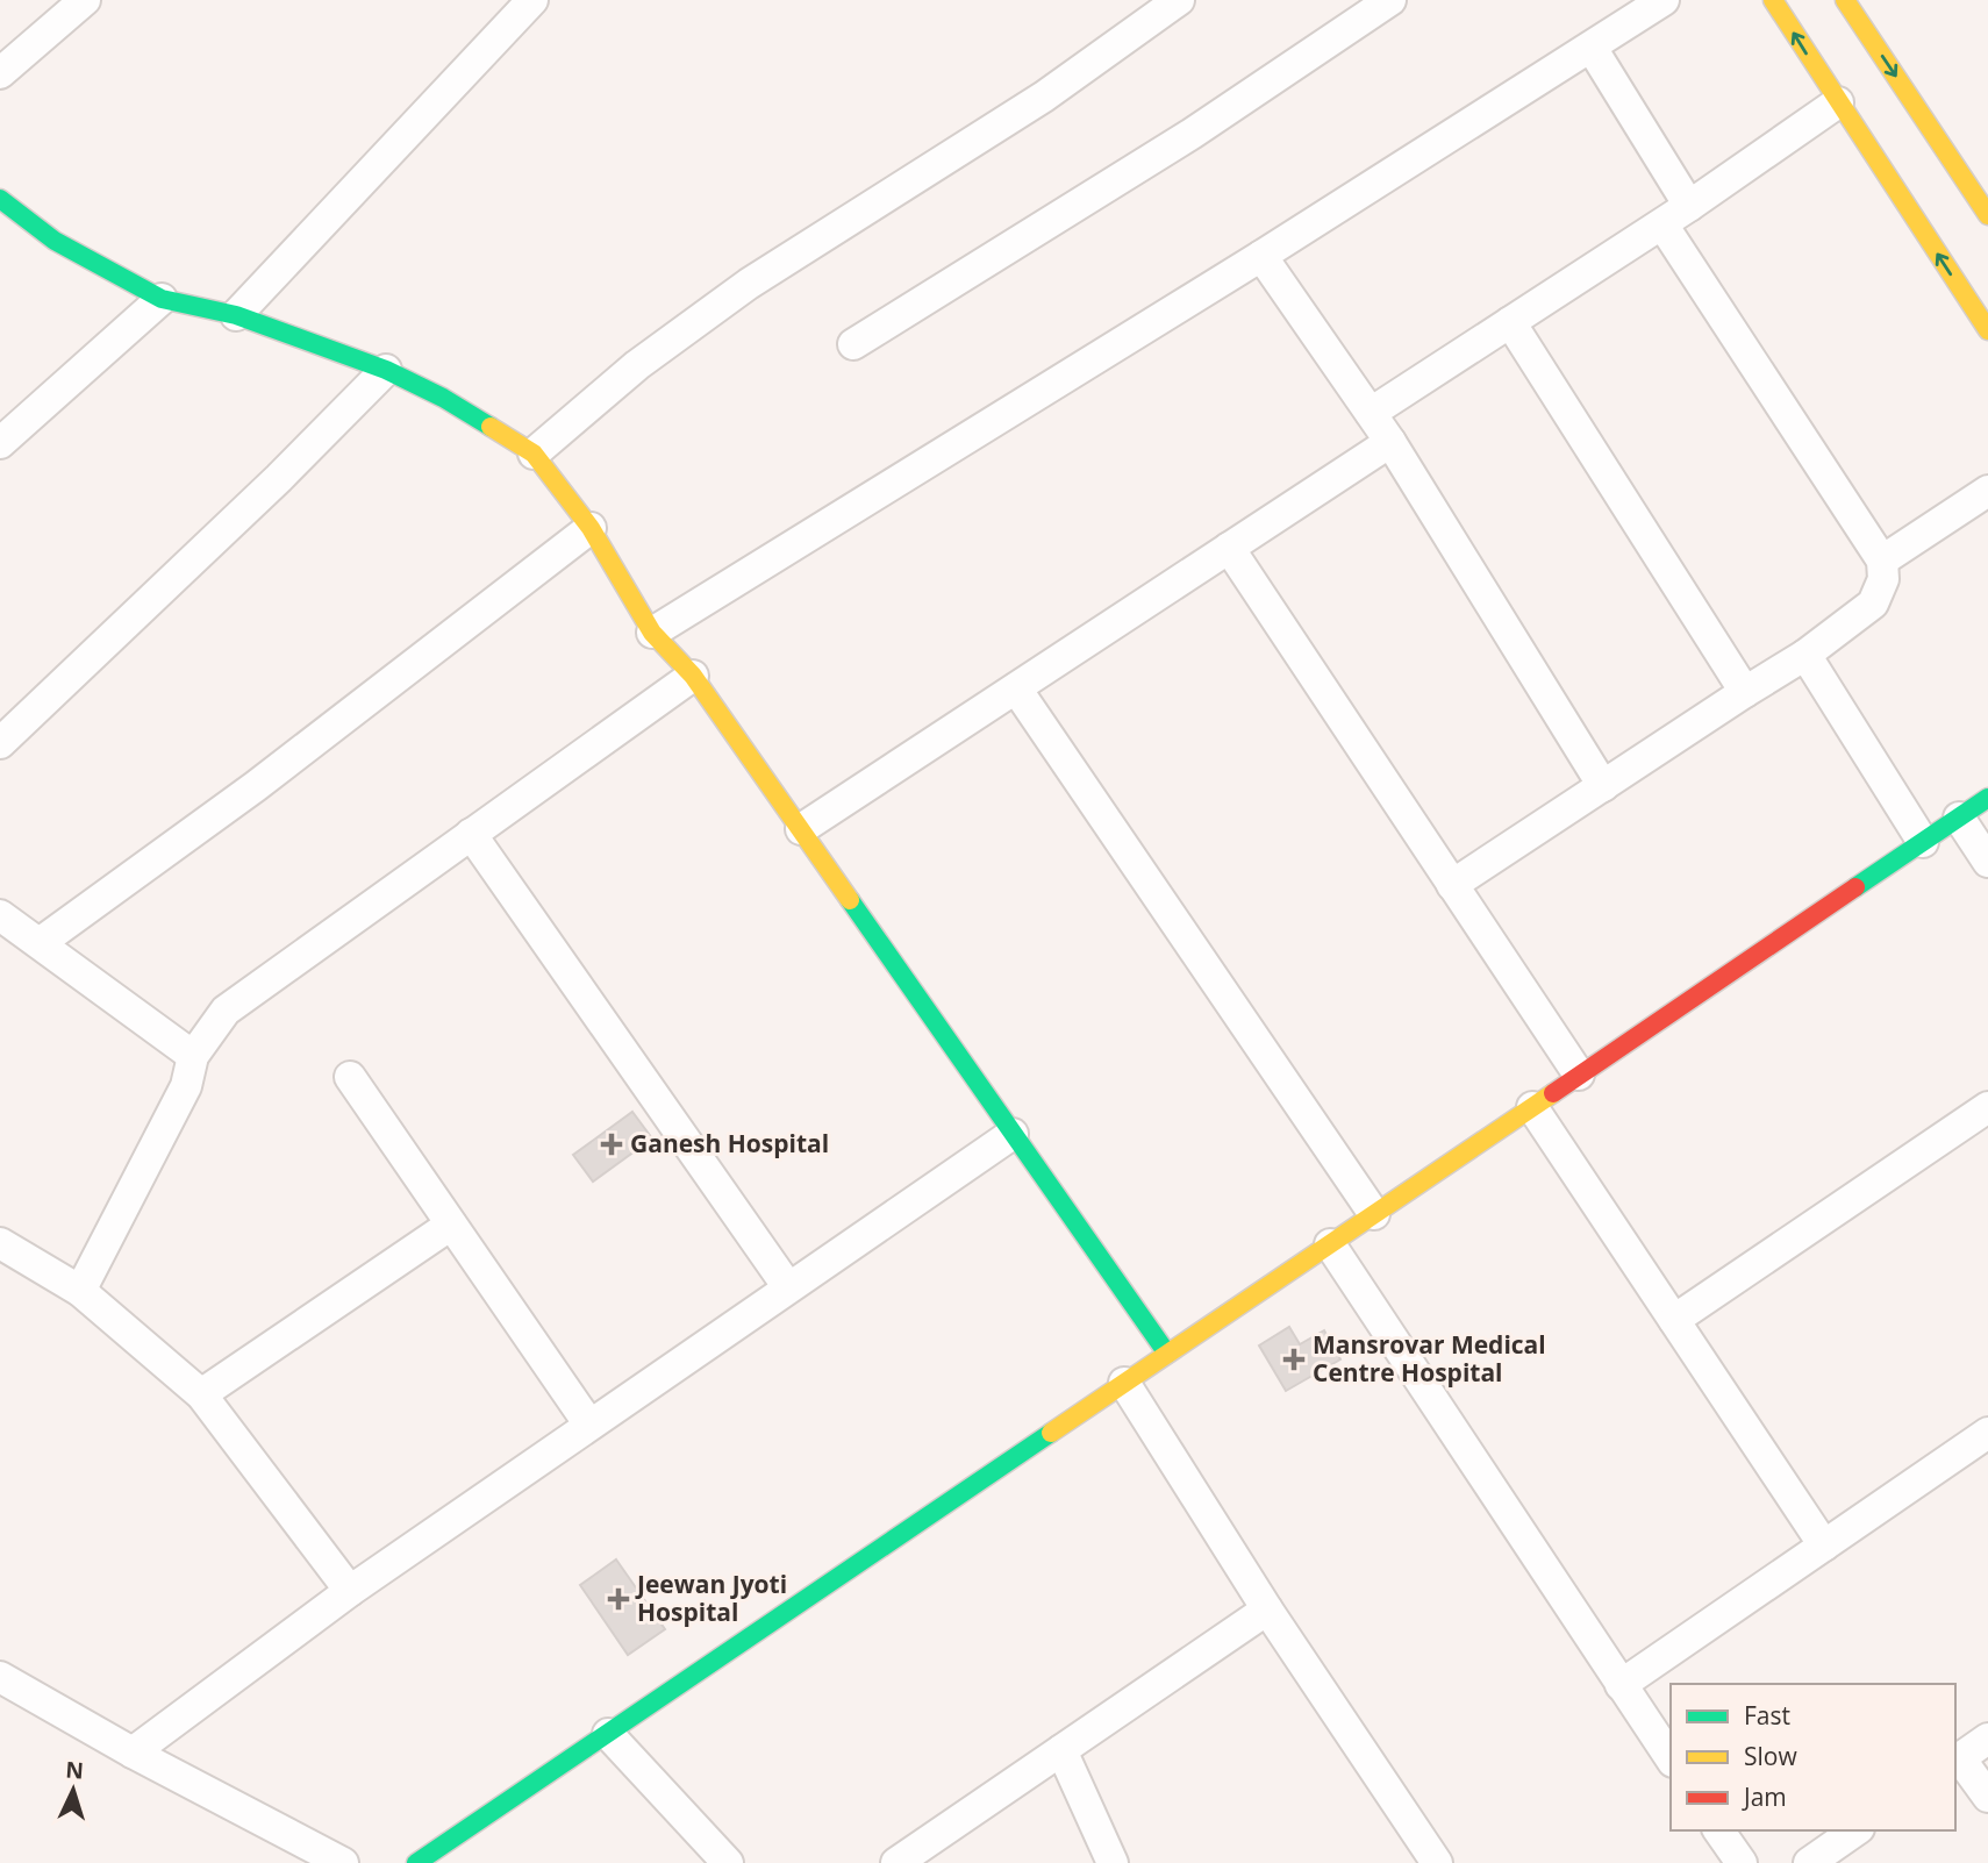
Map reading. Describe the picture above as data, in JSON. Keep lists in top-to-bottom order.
{
  "places": {
    "health": ["Ganesh Hospital", "Mansrovar Medical Centre Hospital", "Jeewan Jyoti Hospital"]
  },
  "legend": ["Fast", "Slow", "Jam"],
  "north": "top"
}
